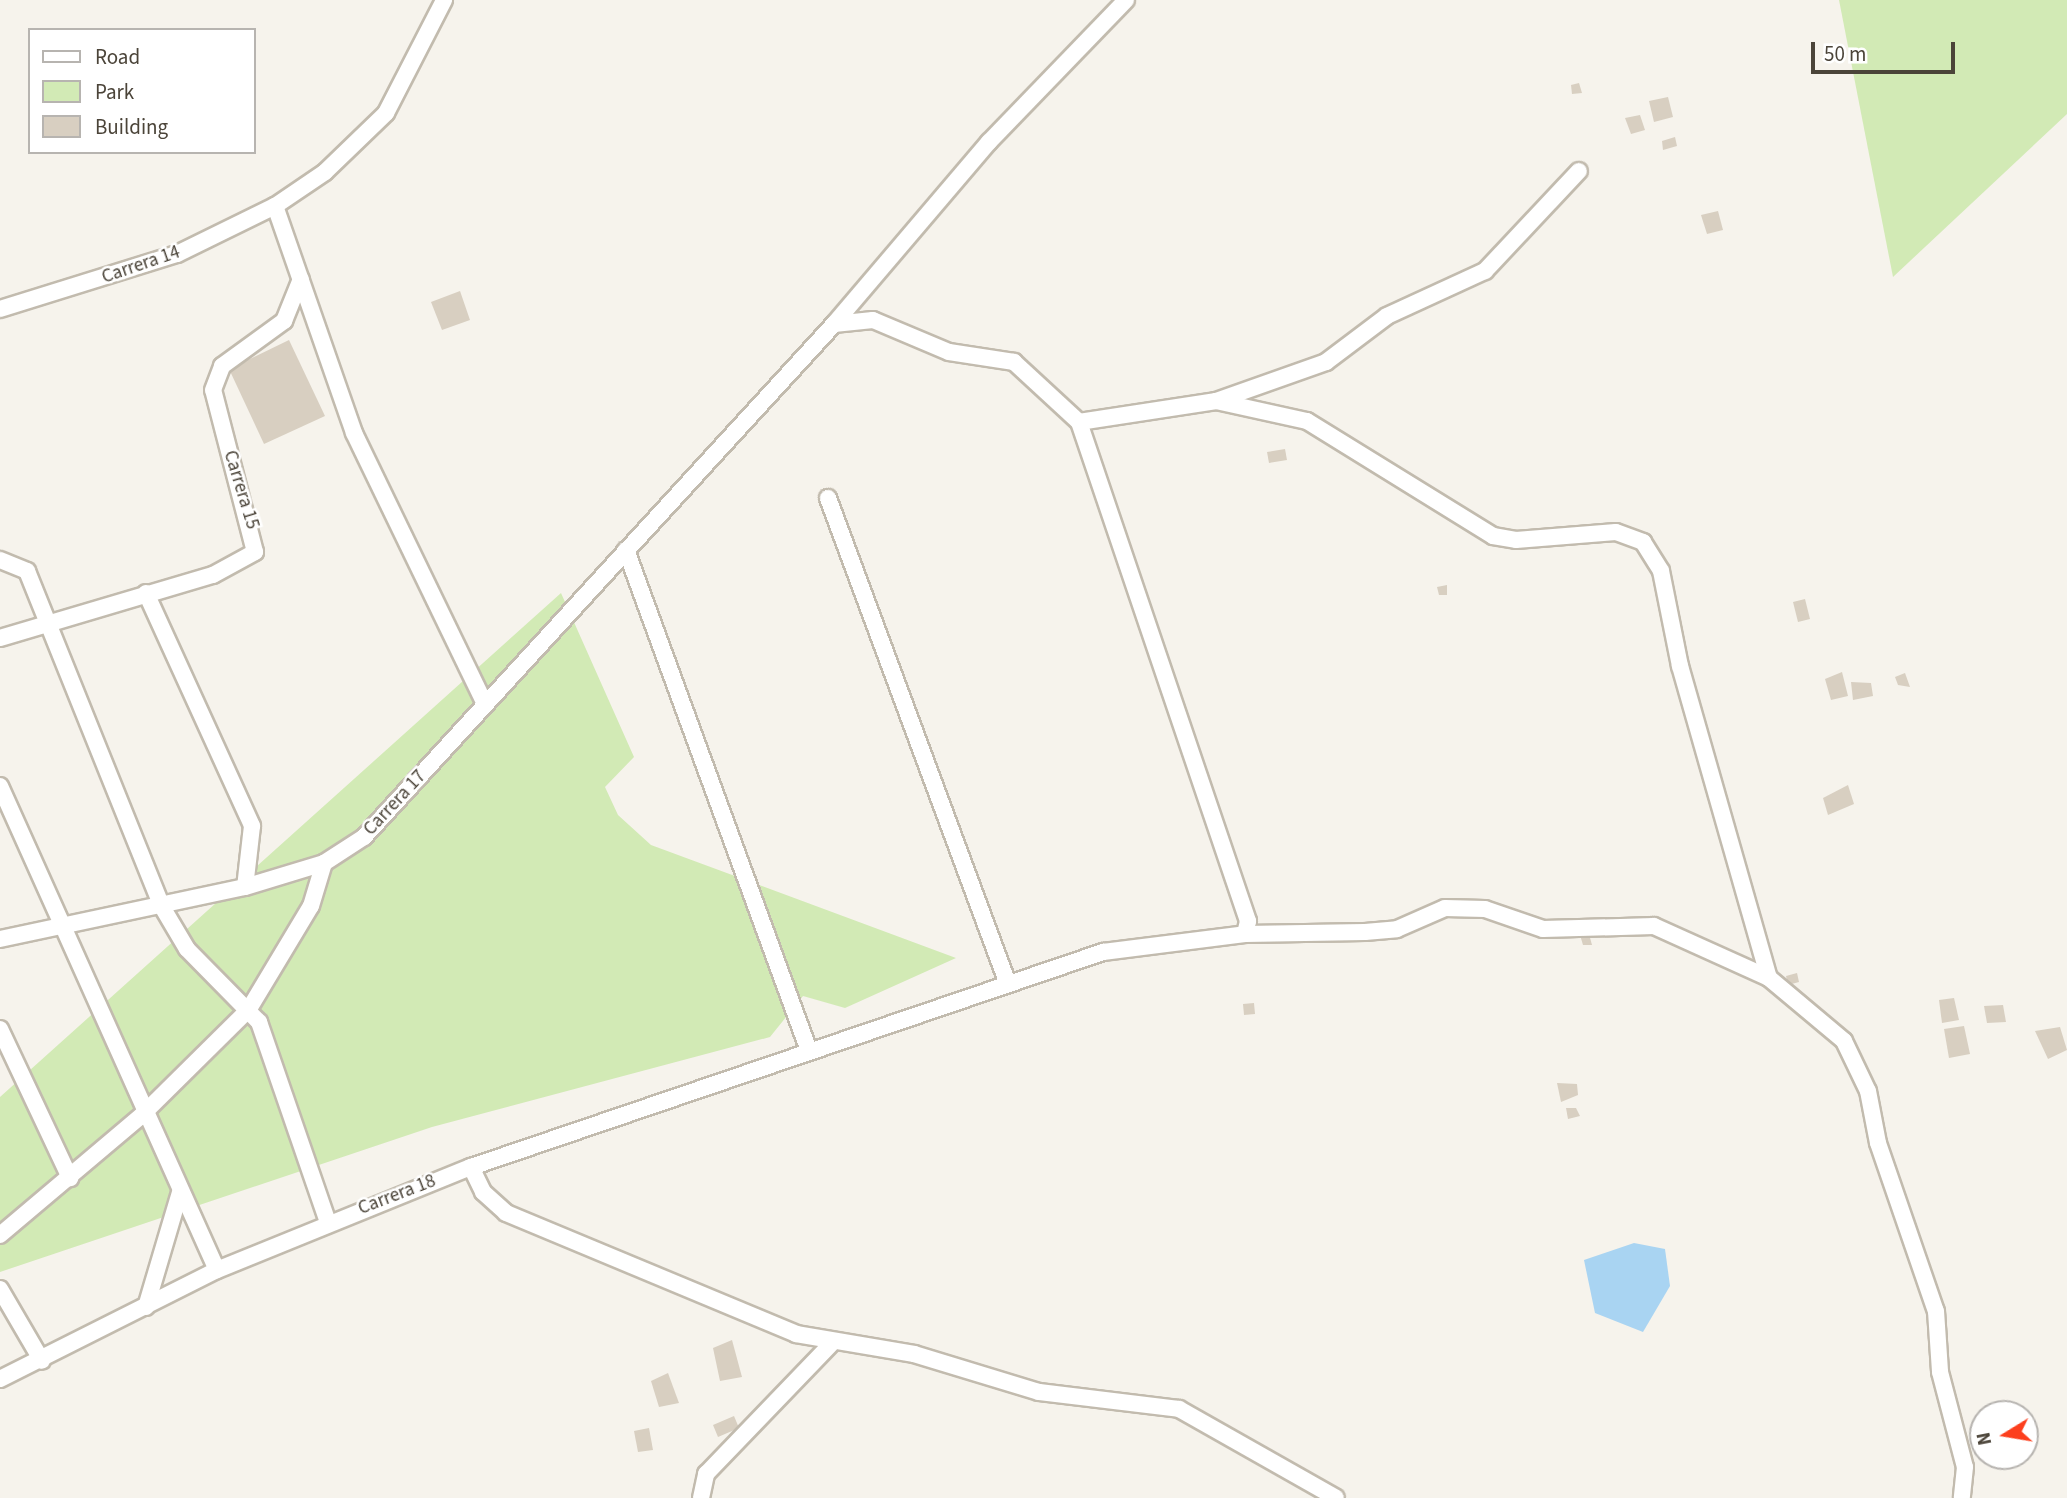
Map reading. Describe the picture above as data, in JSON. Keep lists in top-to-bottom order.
{
  "streets": {
    "street": [
      "Carrera 14",
      "Carrera 15",
      "Carrera 17",
      "Carrera 18"
    ]
  },
  "legend": ["Road", "Park", "Building"],
  "scale_bar": "50 m",
  "north": "left"
}
